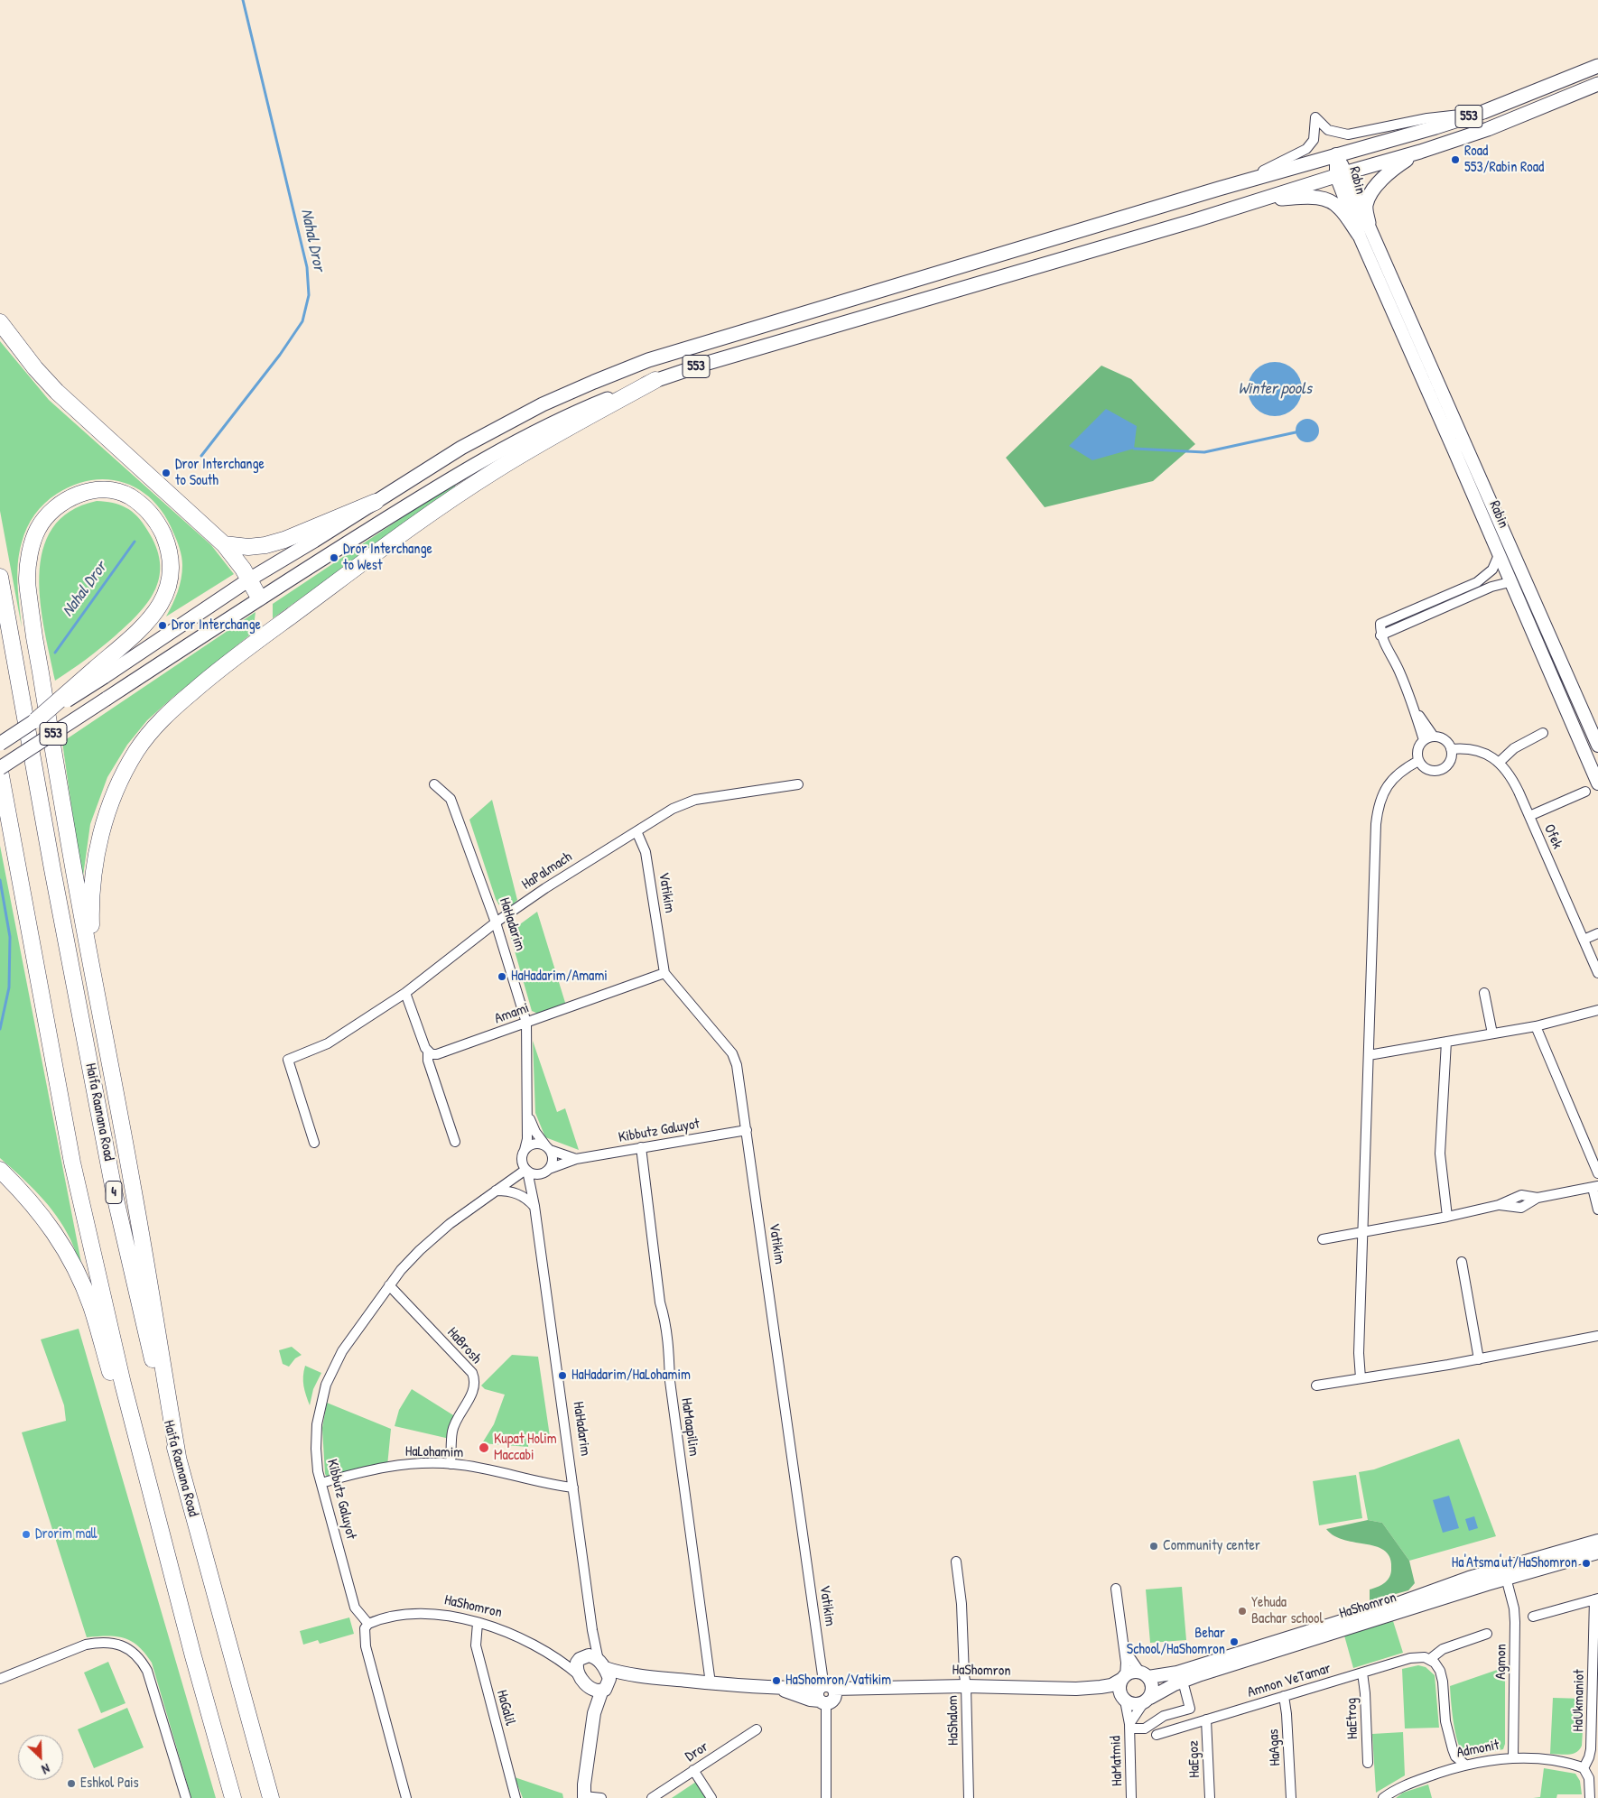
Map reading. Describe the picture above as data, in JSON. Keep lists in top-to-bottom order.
{
  "streets": {
    "highway": ["Haifa Raanana Road", "4"],
    "main road": ["553"],
    "street": [
      "Rabin",
      "Ofek",
      "HaPalmach",
      "Vatikim",
      "HaHadarim",
      "Amami",
      "Kibbutz Galuyot",
      "HaBrosh",
      "HaMaapilim",
      "HaLohamim",
      "HaShomron",
      "Agmon",
      "Amnon VeTamar",
      "HaUkmaniot",
      "HaGalil",
      "HaEtrog",
      "HaShalom",
      "HaAgas",
      "Admonit",
      "Dror",
      "HaEgoz",
      "HaMatmid"
    ]
  },
  "crossings": [
    ["553", "Rabin"],
    ["HaPalmach", "Vatikim"],
    ["HaPalmach", "HaHadarim"],
    ["Vatikim", "Amami"],
    ["Vatikim", "Kibbutz Galuyot"],
    ["Vatikim", "HaShomron"],
    ["HaHadarim", "Amami"],
    ["HaHadarim", "Kibbutz Galuyot"],
    ["HaHadarim", "HaLohamim"],
    ["HaHadarim", "HaShomron"],
    ["Kibbutz Galuyot", "HaBrosh"],
    ["Kibbutz Galuyot", "HaMaapilim"],
    ["Kibbutz Galuyot", "HaLohamim"],
    ["Kibbutz Galuyot", "HaShomron"],
    ["HaBrosh", "HaLohamim"],
    ["HaMaapilim", "HaShomron"],
    ["HaShomron", "Agmon"],
    ["HaShomron", "HaGalil"],
    ["HaShomron", "HaShalom"],
    ["HaShomron", "HaMatmid"],
    ["Agmon", "Admonit"],
    ["Amnon VeTamar", "HaEtrog"],
    ["Amnon VeTamar", "HaAgas"],
    ["Amnon VeTamar", "HaEgoz"],
    ["HaUkmaniot", "Admonit"]
  ],
  "water": ["Nahal Dror", "Winter pools"],
  "places": [
    "Road 553/Rabin Road",
    "Dror Interchange to South",
    "Dror Interchange to West",
    "Dror Interchange",
    "HaHadarim/Amami",
    "HaHadarim/HaLohamim",
    "Kupat Holim Maccabi",
    "Drorim mall",
    "Community center",
    "Ha'Atsma'ut/HaShomron",
    "Yehuda Bachar school",
    "Behar School/HaShomron",
    "HaShomron/Vatikim",
    "Eshkol Pais"
  ],
  "north": "bottom right"
}
